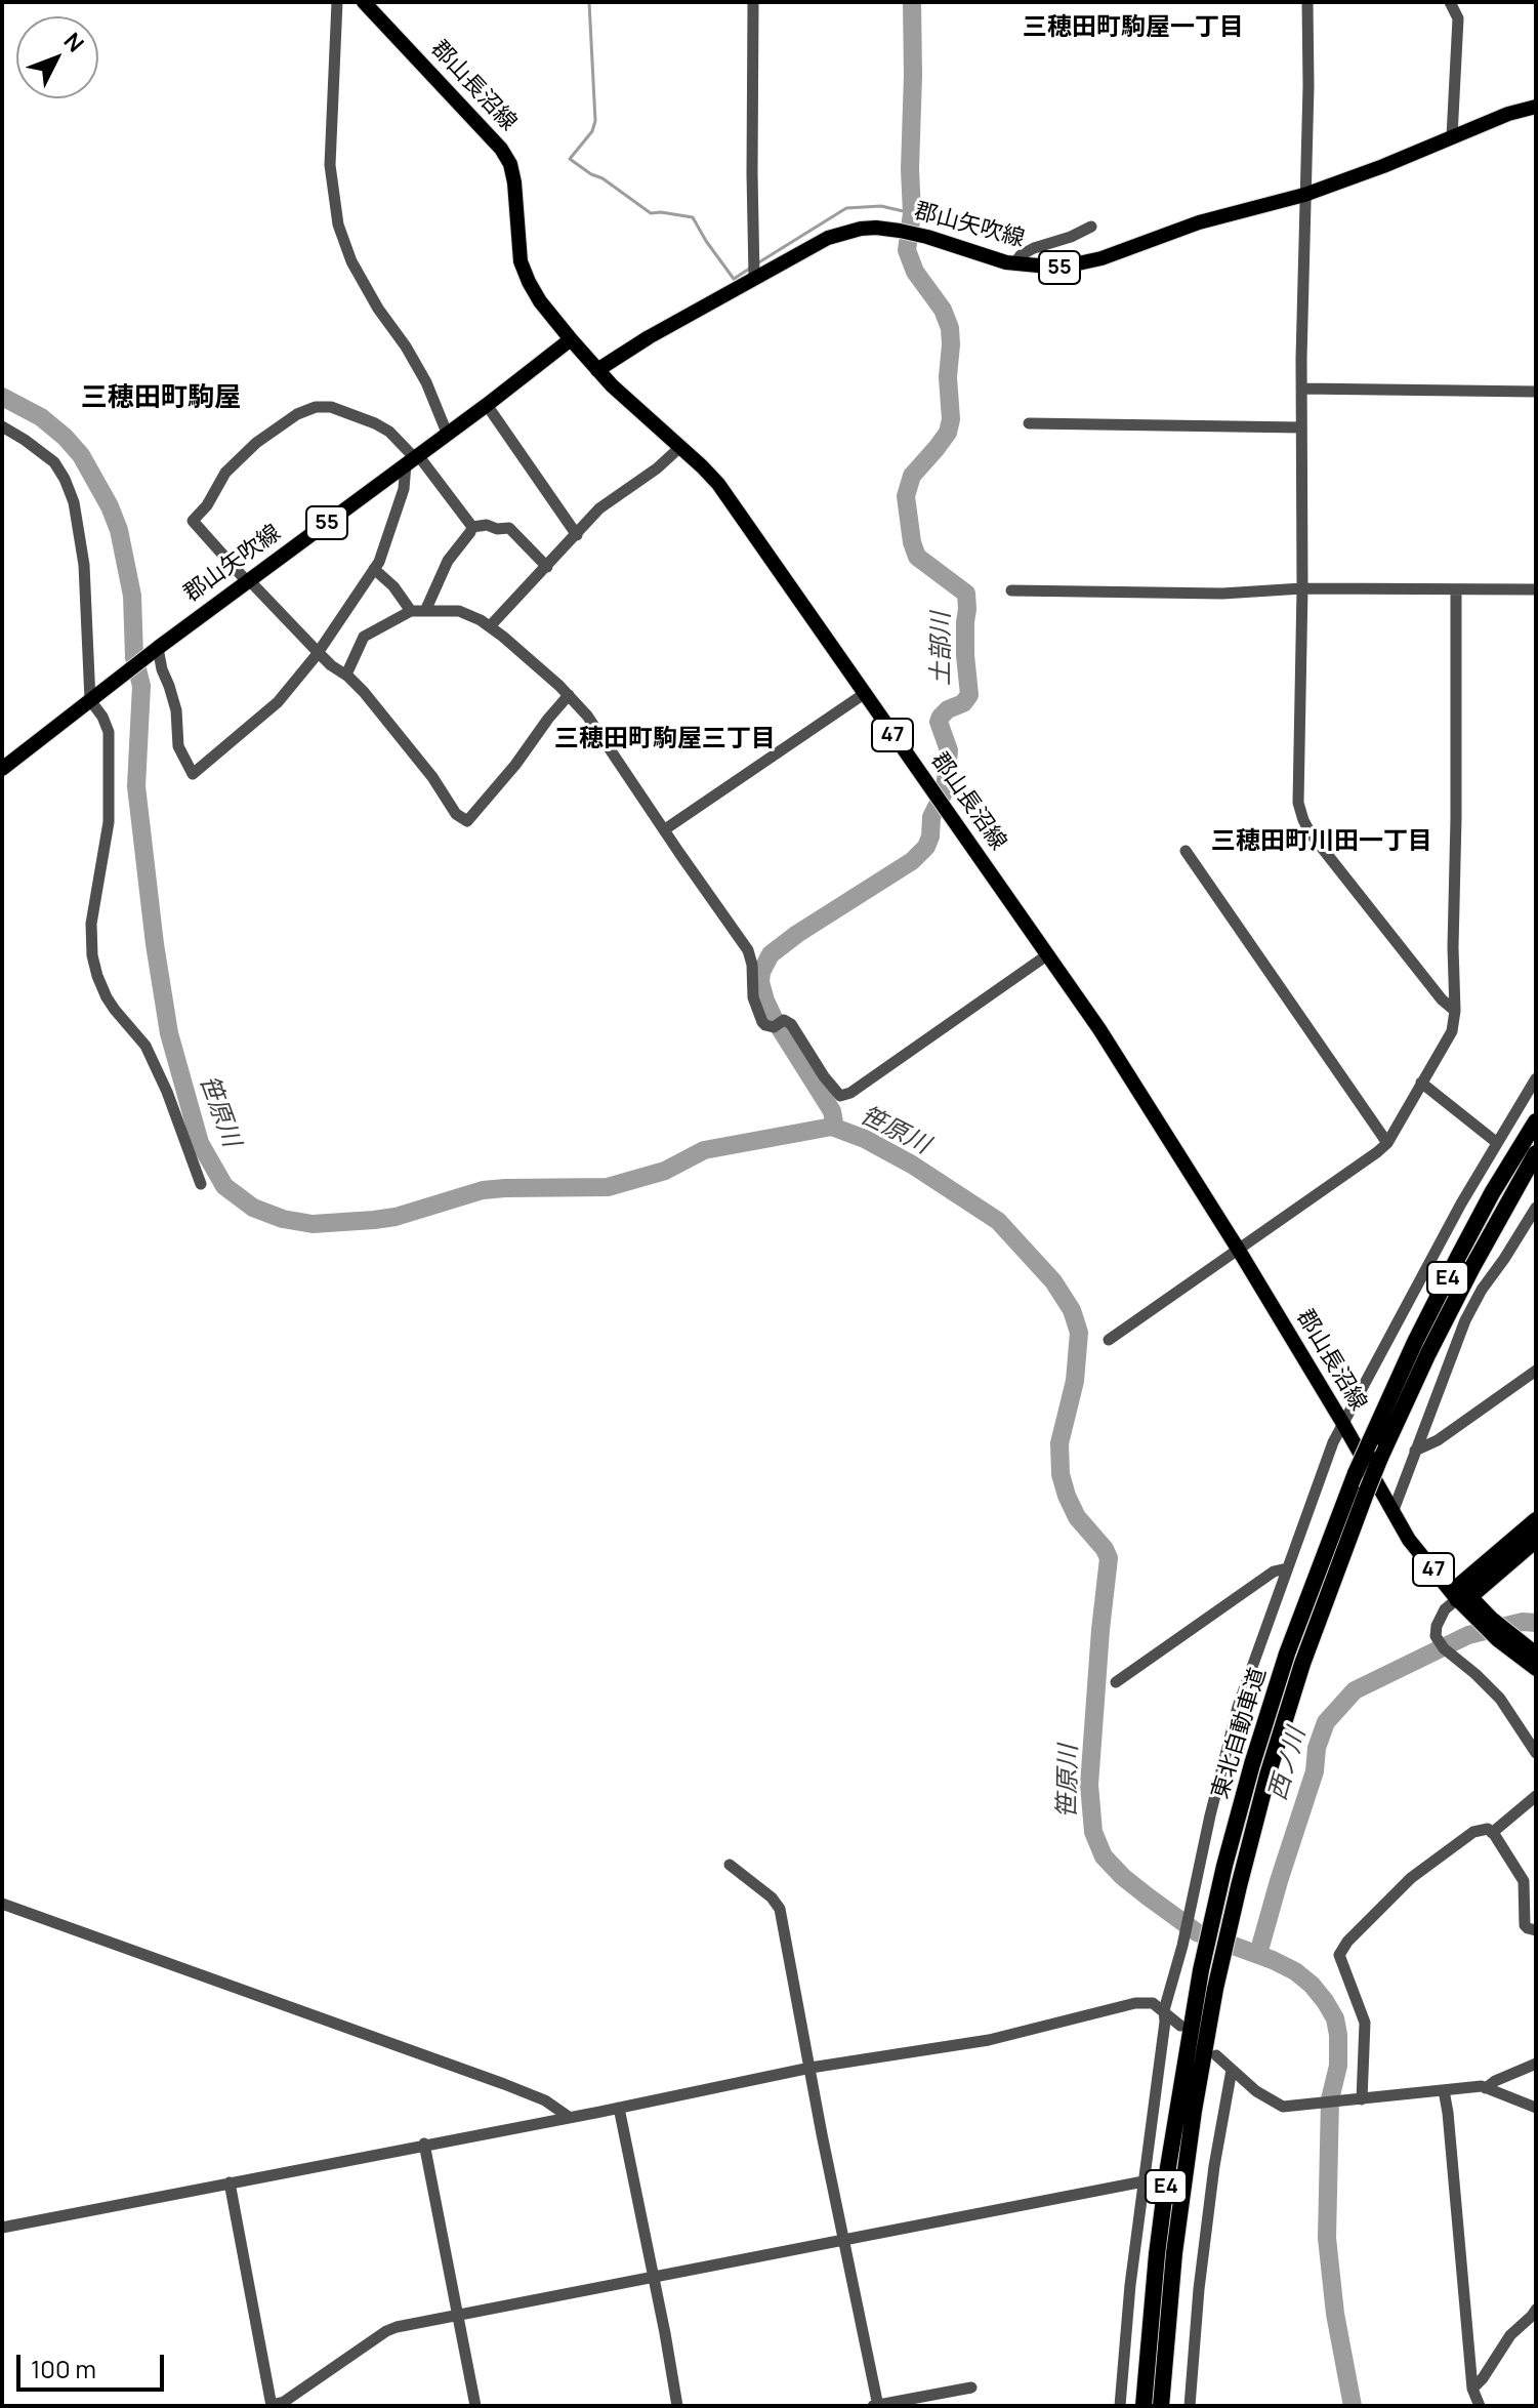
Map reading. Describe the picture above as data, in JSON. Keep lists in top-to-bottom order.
{
  "streets": {
    "highway": ["E4", "東北自動車道"],
    "main road": [
      "郡山長沼線",
      "郡山矢吹線",
      "55",
      "47"
    ]
  },
  "crossings": [
    ["郡山長沼線", "郡山矢吹線"]
  ],
  "districts": [
    "三穂田町駒屋一丁目",
    "三穂田町駒屋",
    "三穂田町駒屋三丁目",
    "三穂田町川田一丁目"
  ],
  "water": ["土部川", "笹原川", "西ノ川"],
  "scale_bar": "100 m",
  "north": "top right"
}
